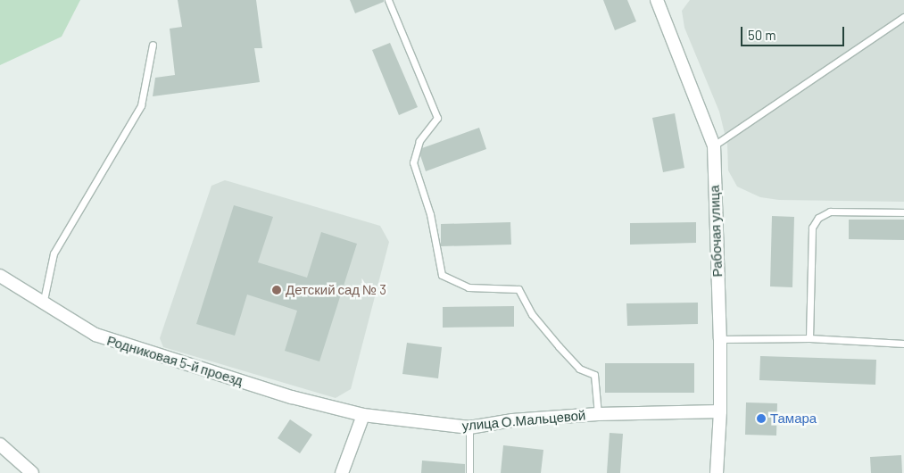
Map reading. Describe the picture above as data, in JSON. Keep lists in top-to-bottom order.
{
  "streets": {
    "street": ["Рабочая улица", "Родниковая 5-й проезд", "улица О.Мальцевой"]
  },
  "crossings": [
    ["Рабочая улица", "улица О.Мальцевой"],
    ["Родниковая 5-й проезд", "улица О.Мальцевой"]
  ],
  "places": ["Детский сад № 3", "Тамара"],
  "scale_bar": "50 m"
}
